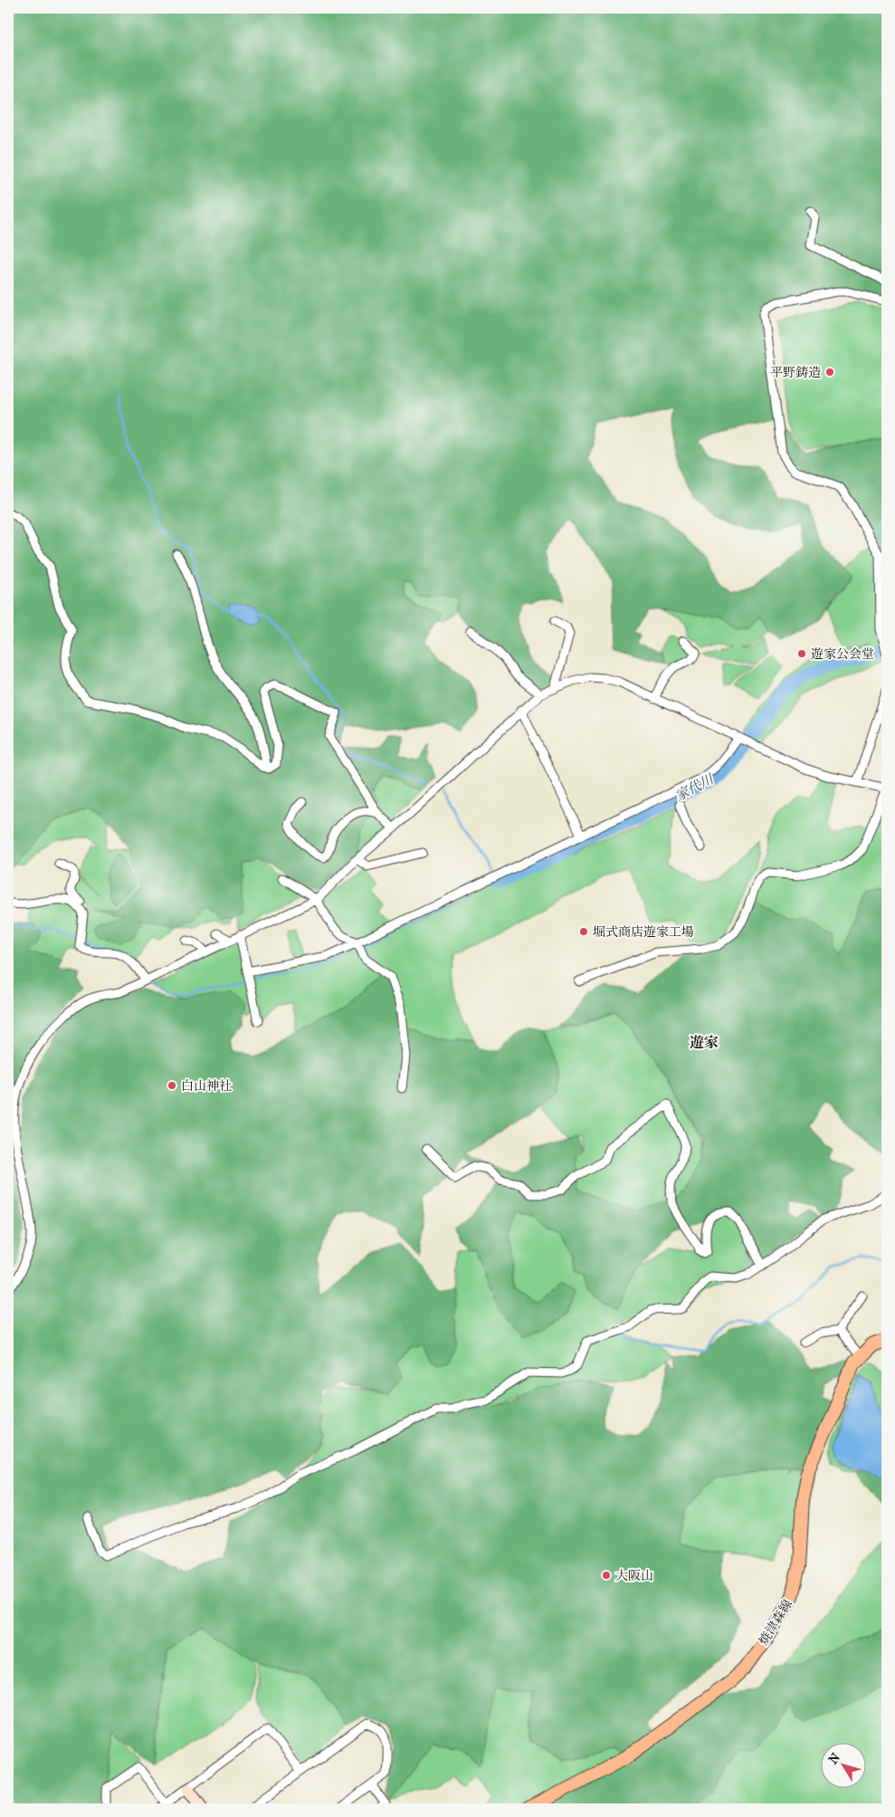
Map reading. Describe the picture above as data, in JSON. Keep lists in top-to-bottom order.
{
  "streets": {
    "main road": ["焼津森線"]
  },
  "districts": ["遊家"],
  "water": ["家代川"],
  "places": [
    "平野鋳造",
    "遊家公会堂",
    "堀式商店遊家工場",
    "白山神社",
    "大阪山"
  ],
  "north": "top left"
}
